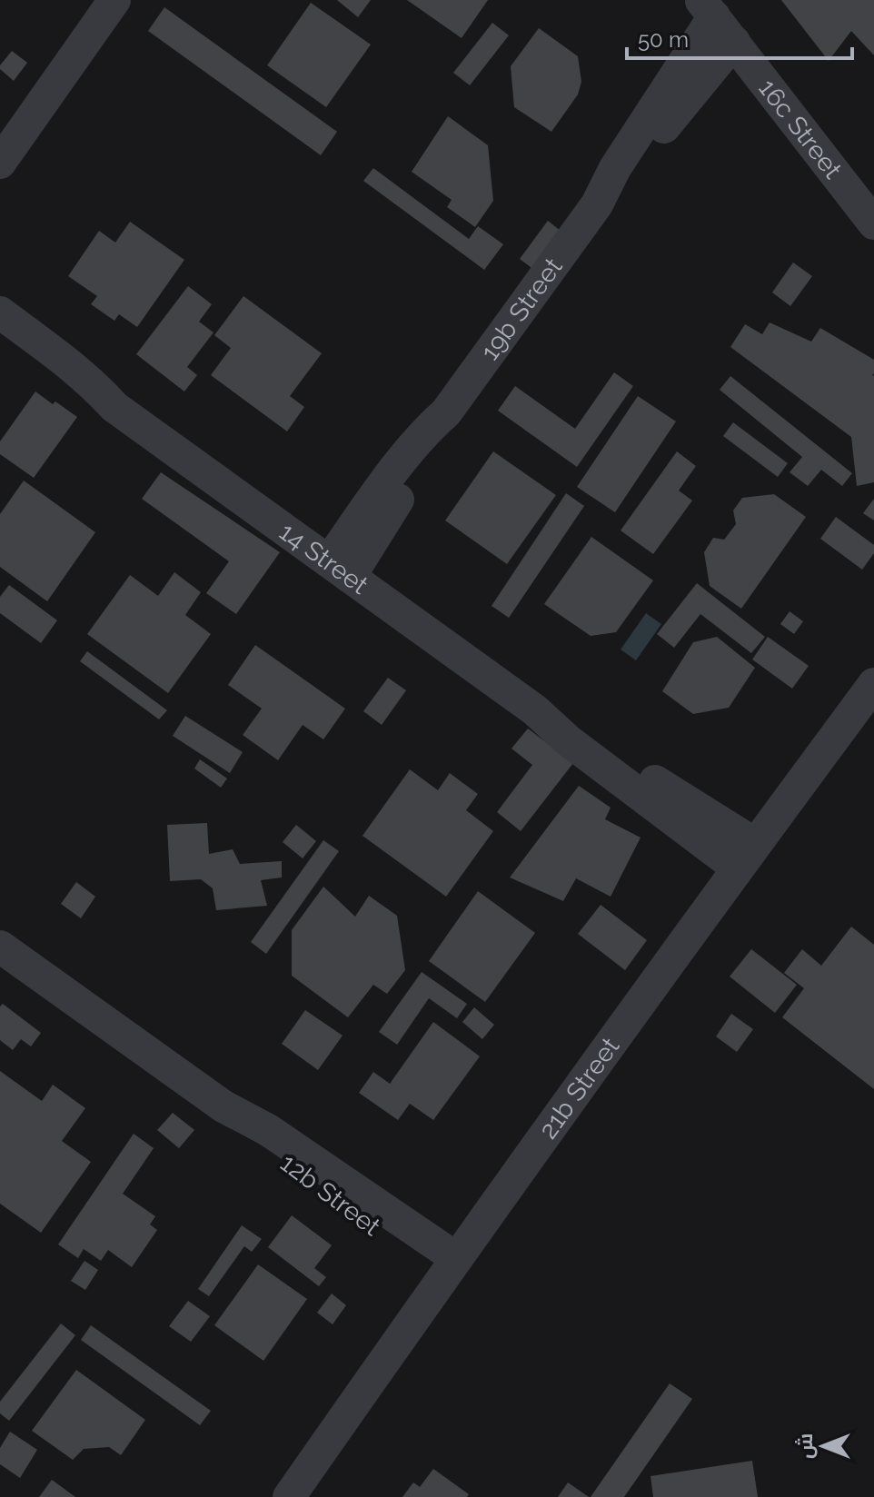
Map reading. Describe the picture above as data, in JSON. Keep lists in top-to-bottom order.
{
  "streets": {
    "street": [
      "16c Street",
      "19b Street",
      "14 Street",
      "21b Street",
      "12b Street"
    ]
  },
  "crossings": [
    ["16c Street", "19b Street"],
    ["19b Street", "14 Street"],
    ["14 Street", "21b Street"],
    ["21b Street", "12b Street"]
  ],
  "scale_bar": "50 m",
  "north": "left"
}
